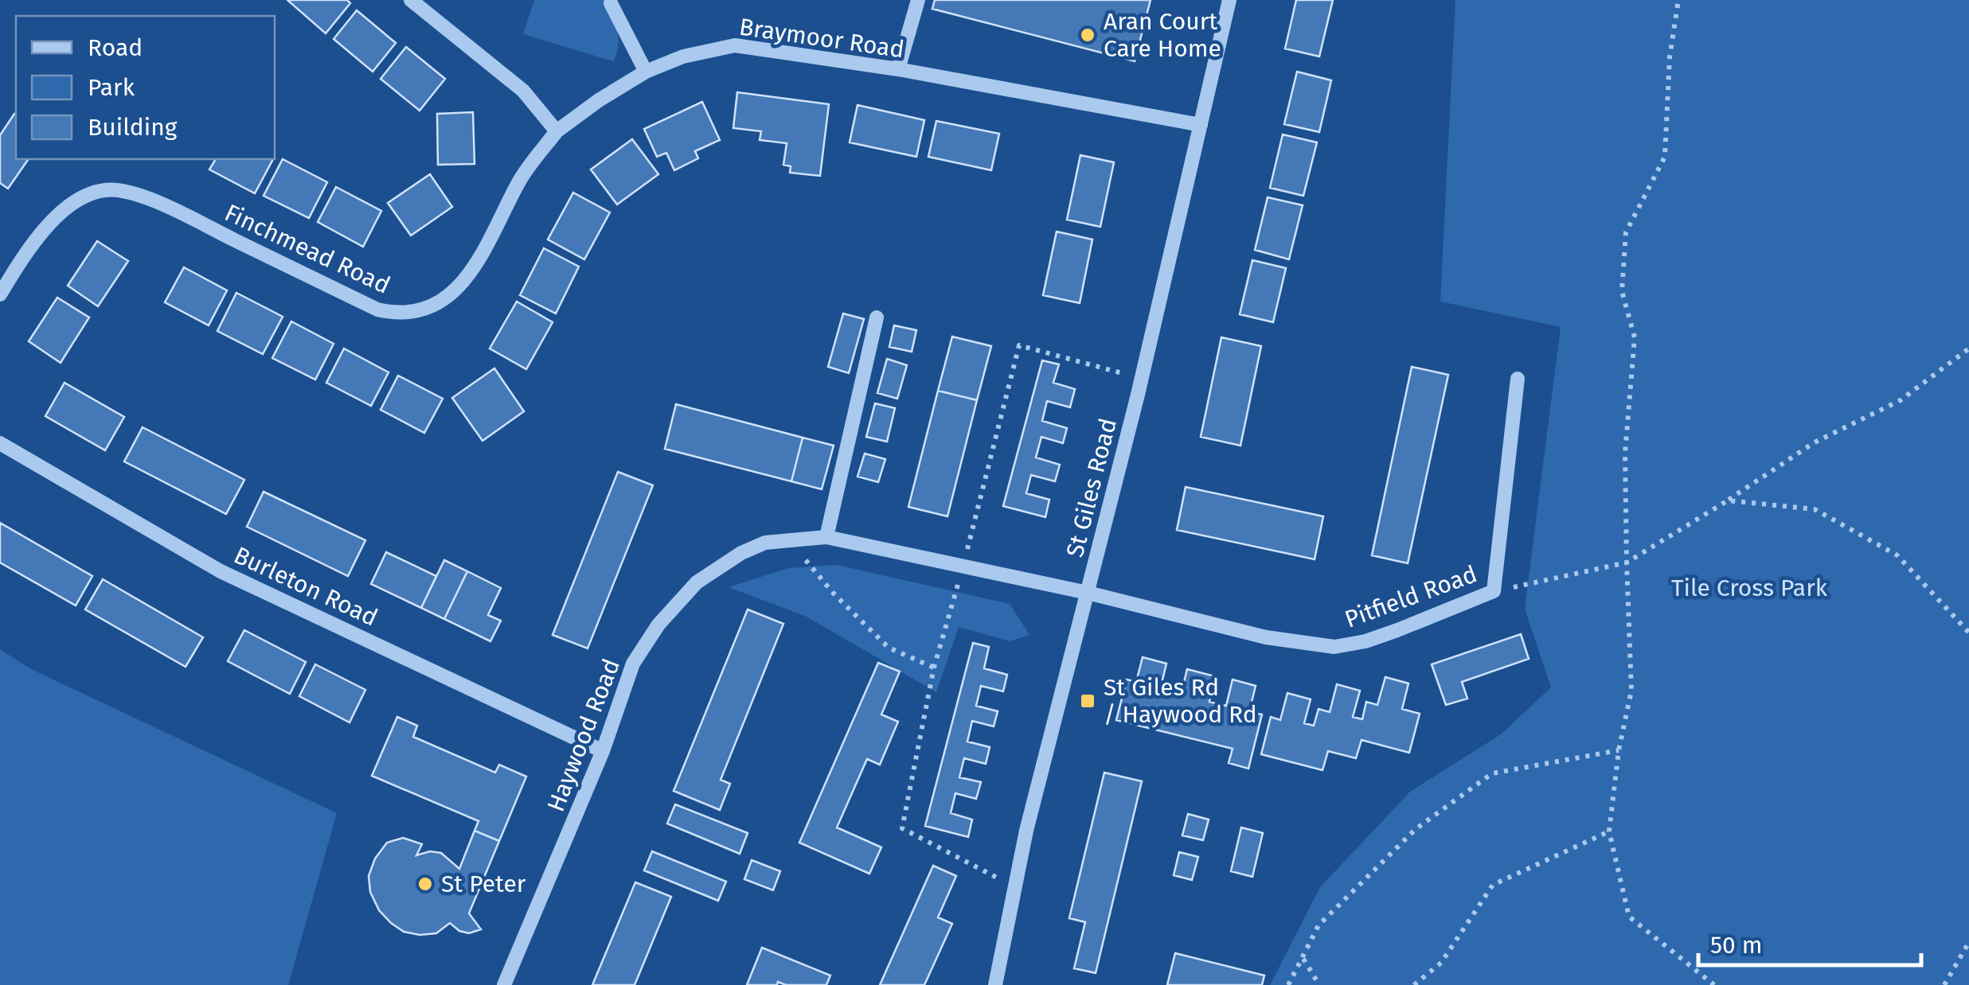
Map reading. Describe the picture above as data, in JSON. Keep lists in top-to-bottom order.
{
  "streets": {
    "street": [
      "Braymoor Road",
      "Finchmead Road",
      "St Giles Road",
      "Burleton Road",
      "Pitfield Road",
      "Haywood Road"
    ]
  },
  "crossings": [
    ["Braymoor Road", "Finchmead Road"],
    ["Braymoor Road", "St Giles Road"],
    ["St Giles Road", "Pitfield Road"],
    ["St Giles Road", "Haywood Road"],
    ["Burleton Road", "Haywood Road"],
    ["Pitfield Road", "Haywood Road"]
  ],
  "parks": ["Tile Cross Park"],
  "places": {
    "other": ["Aran Court Care Home", "St Peter"],
    "transit": ["St Giles Rd / Haywood Rd"]
  },
  "legend": ["Road", "Park", "Building"],
  "scale_bar": "50 m"
}
